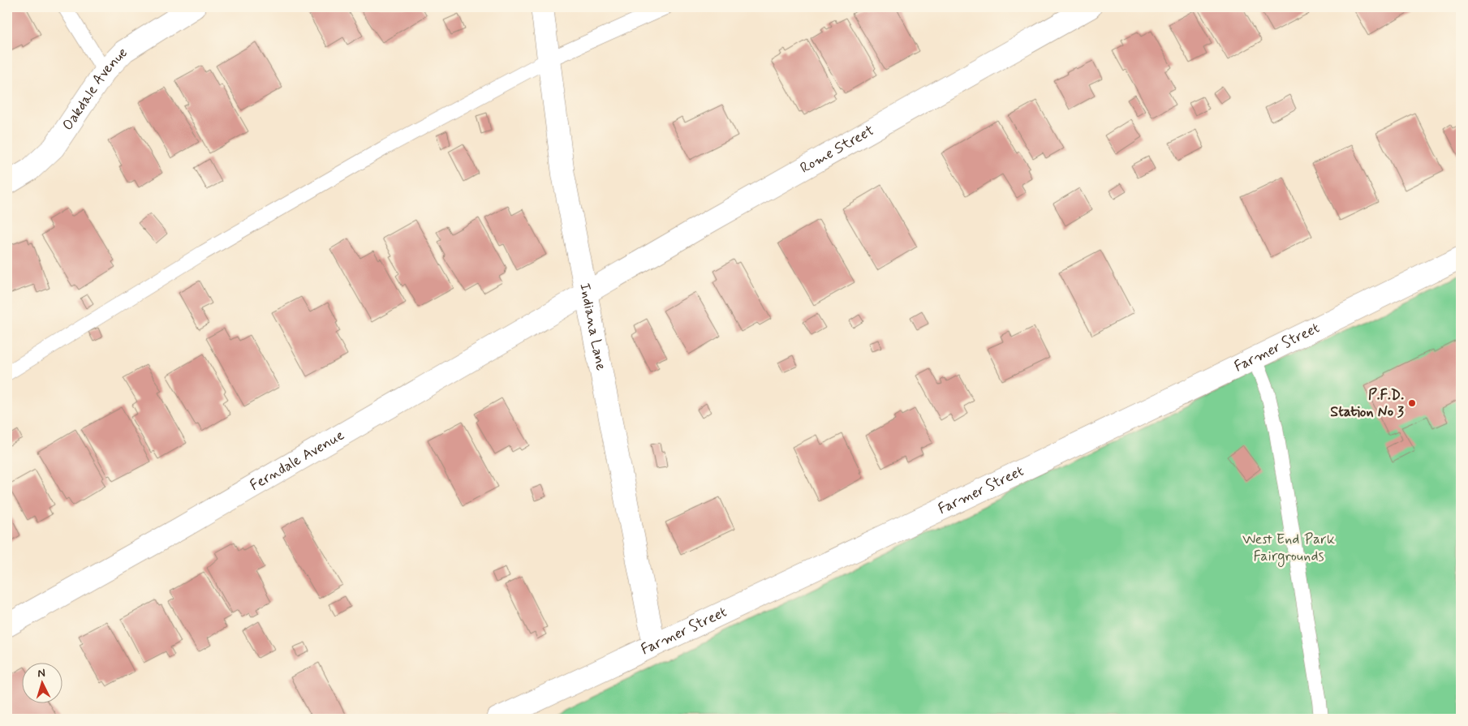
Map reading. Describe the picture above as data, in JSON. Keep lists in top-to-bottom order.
{
  "streets": {
    "street": [
      "Oakdale Avenue",
      "Rome Street",
      "Indiana Lane",
      "Farmer Street",
      "Ferndale Avenue"
    ]
  },
  "crossings": [
    ["Rome Street", "Indiana Lane"],
    ["Rome Street", "Ferndale Avenue"],
    ["Indiana Lane", "Farmer Street"],
    ["Indiana Lane", "Ferndale Avenue"]
  ],
  "parks": ["West End Park Fairgrounds"],
  "places": ["P.F.D. Station No 3"],
  "north": "top"
}
